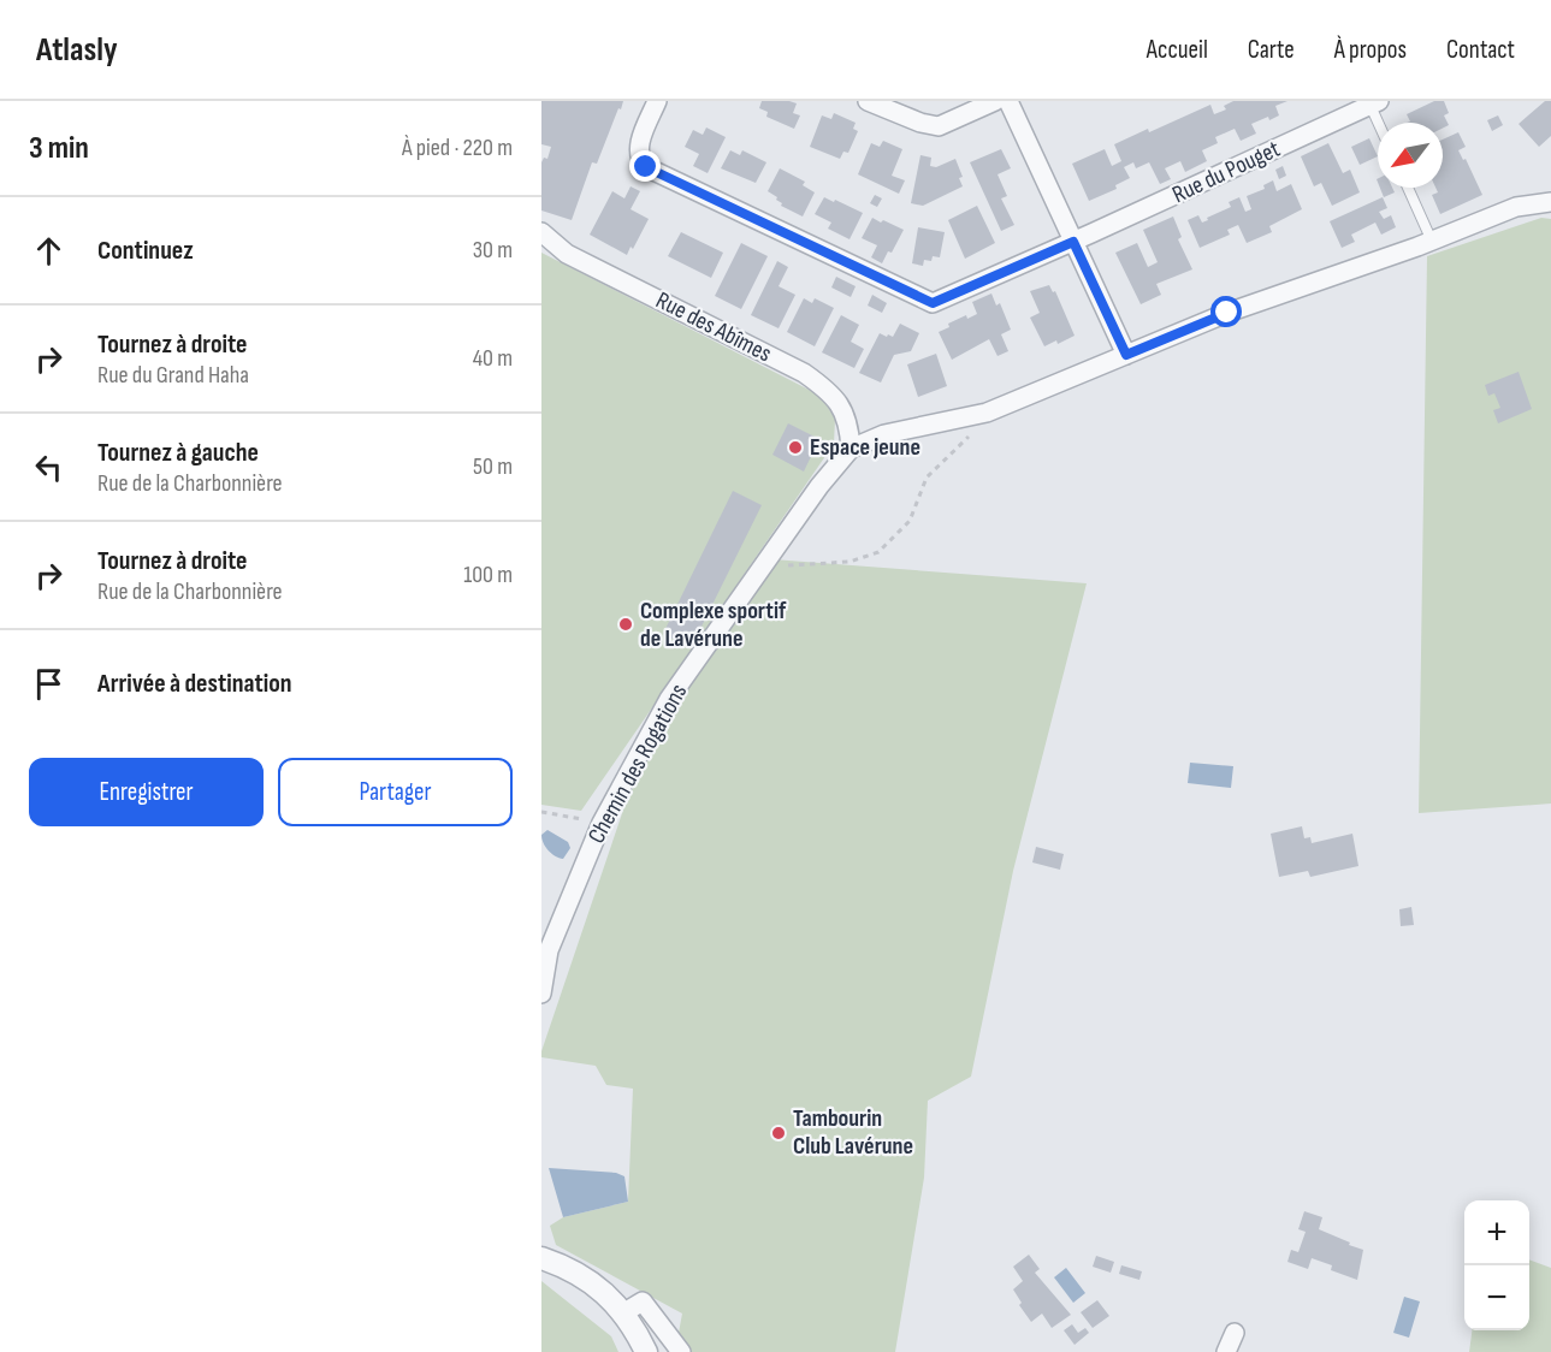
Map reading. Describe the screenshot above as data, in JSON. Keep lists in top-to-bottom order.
{
  "streets": {
    "street": ["Rue du Pouget", "Rue des Abîmes", "Chemin des Rogations"]
  },
  "crossings": [
    ["Rue des Abîmes", "Chemin des Rogations"]
  ],
  "places": ["Espace jeune", "Complexe sportif de Lavérune", "Tambourin Club Lavérune"],
  "north": "bottom left",
  "page": {
    "header": "Atlasly",
    "nav": [
      "Accueil",
      "Carte",
      "À propos",
      "Contact"
    ],
    "heading": ["3 min", "À pied · 220 m"],
    "list": [
      ["Continuez", "30 m"],
      ["Tournez à droite", "Rue du Grand Haha", "40 m"],
      ["Tournez à gauche", "Rue de la Charbonnière", "50 m"],
      ["Tournez à droite", "Rue de la Charbonnière", "100 m"],
      "Arrivée à destination"
    ],
    "buttons": ["Enregistrer", "Partager"],
    "map_buttons": ["+", "−"]
  }
}
